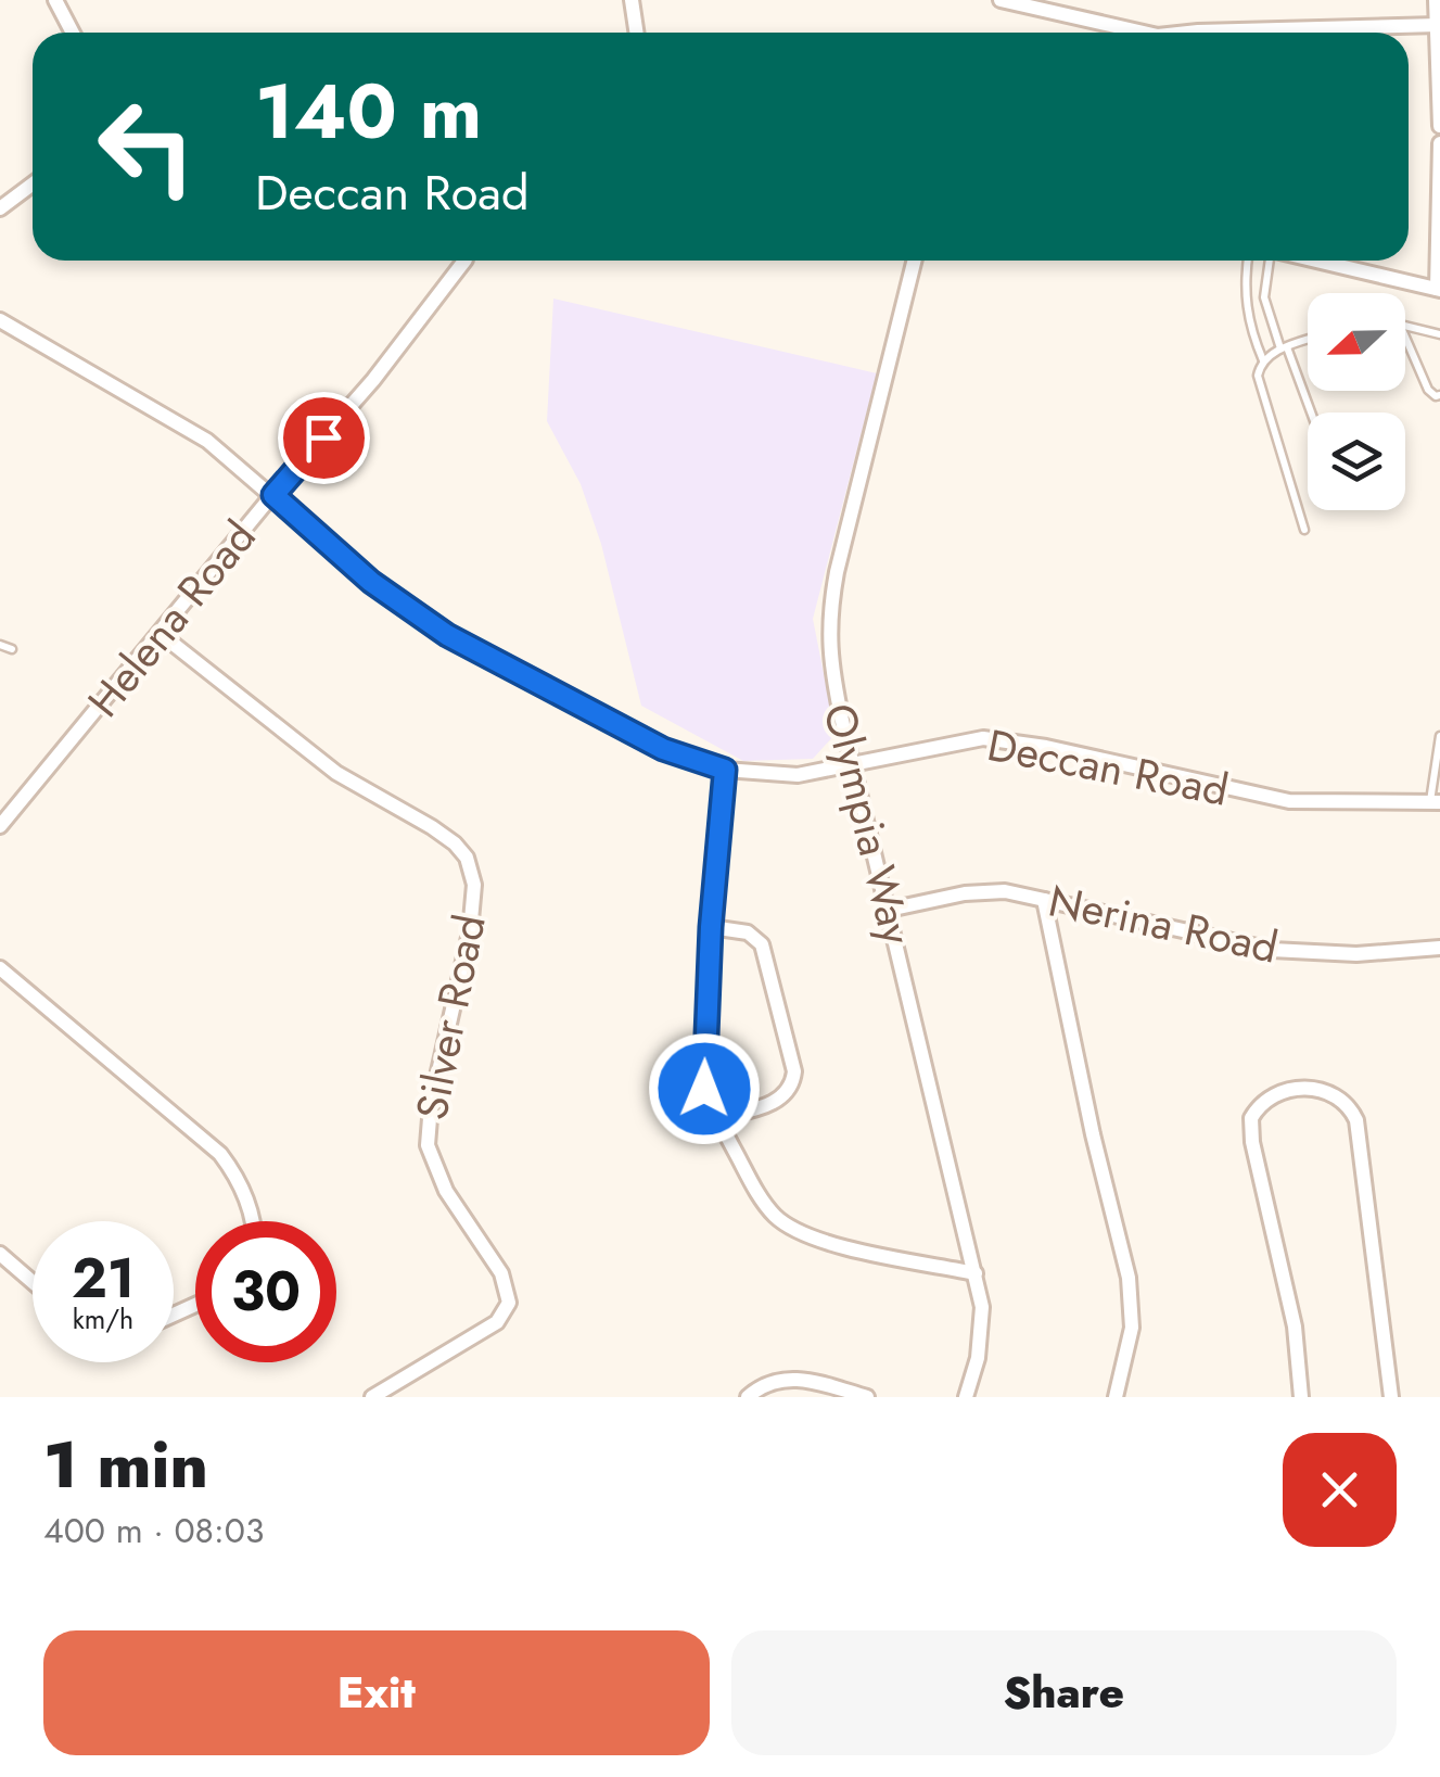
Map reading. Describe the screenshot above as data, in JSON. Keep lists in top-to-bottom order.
{
  "streets": {
    "street": [
      "Helena Road",
      "Deccan Road",
      "Olympia Way",
      "Nerina Road",
      "Silver Road"
    ]
  },
  "crossings": [
    ["Helena Road", "Deccan Road"],
    ["Helena Road", "Silver Road"],
    ["Deccan Road", "Olympia Way"],
    ["Olympia Way", "Nerina Road"]
  ],
  "north": "left",
  "page": {
    "turn": ["140 m", "Deccan Road"],
    "speed": "21 km/h",
    "limit": "30",
    "heading": ["1 min", "400 m · 08:03"],
    "buttons": ["Exit", "Share"]
  }
}
